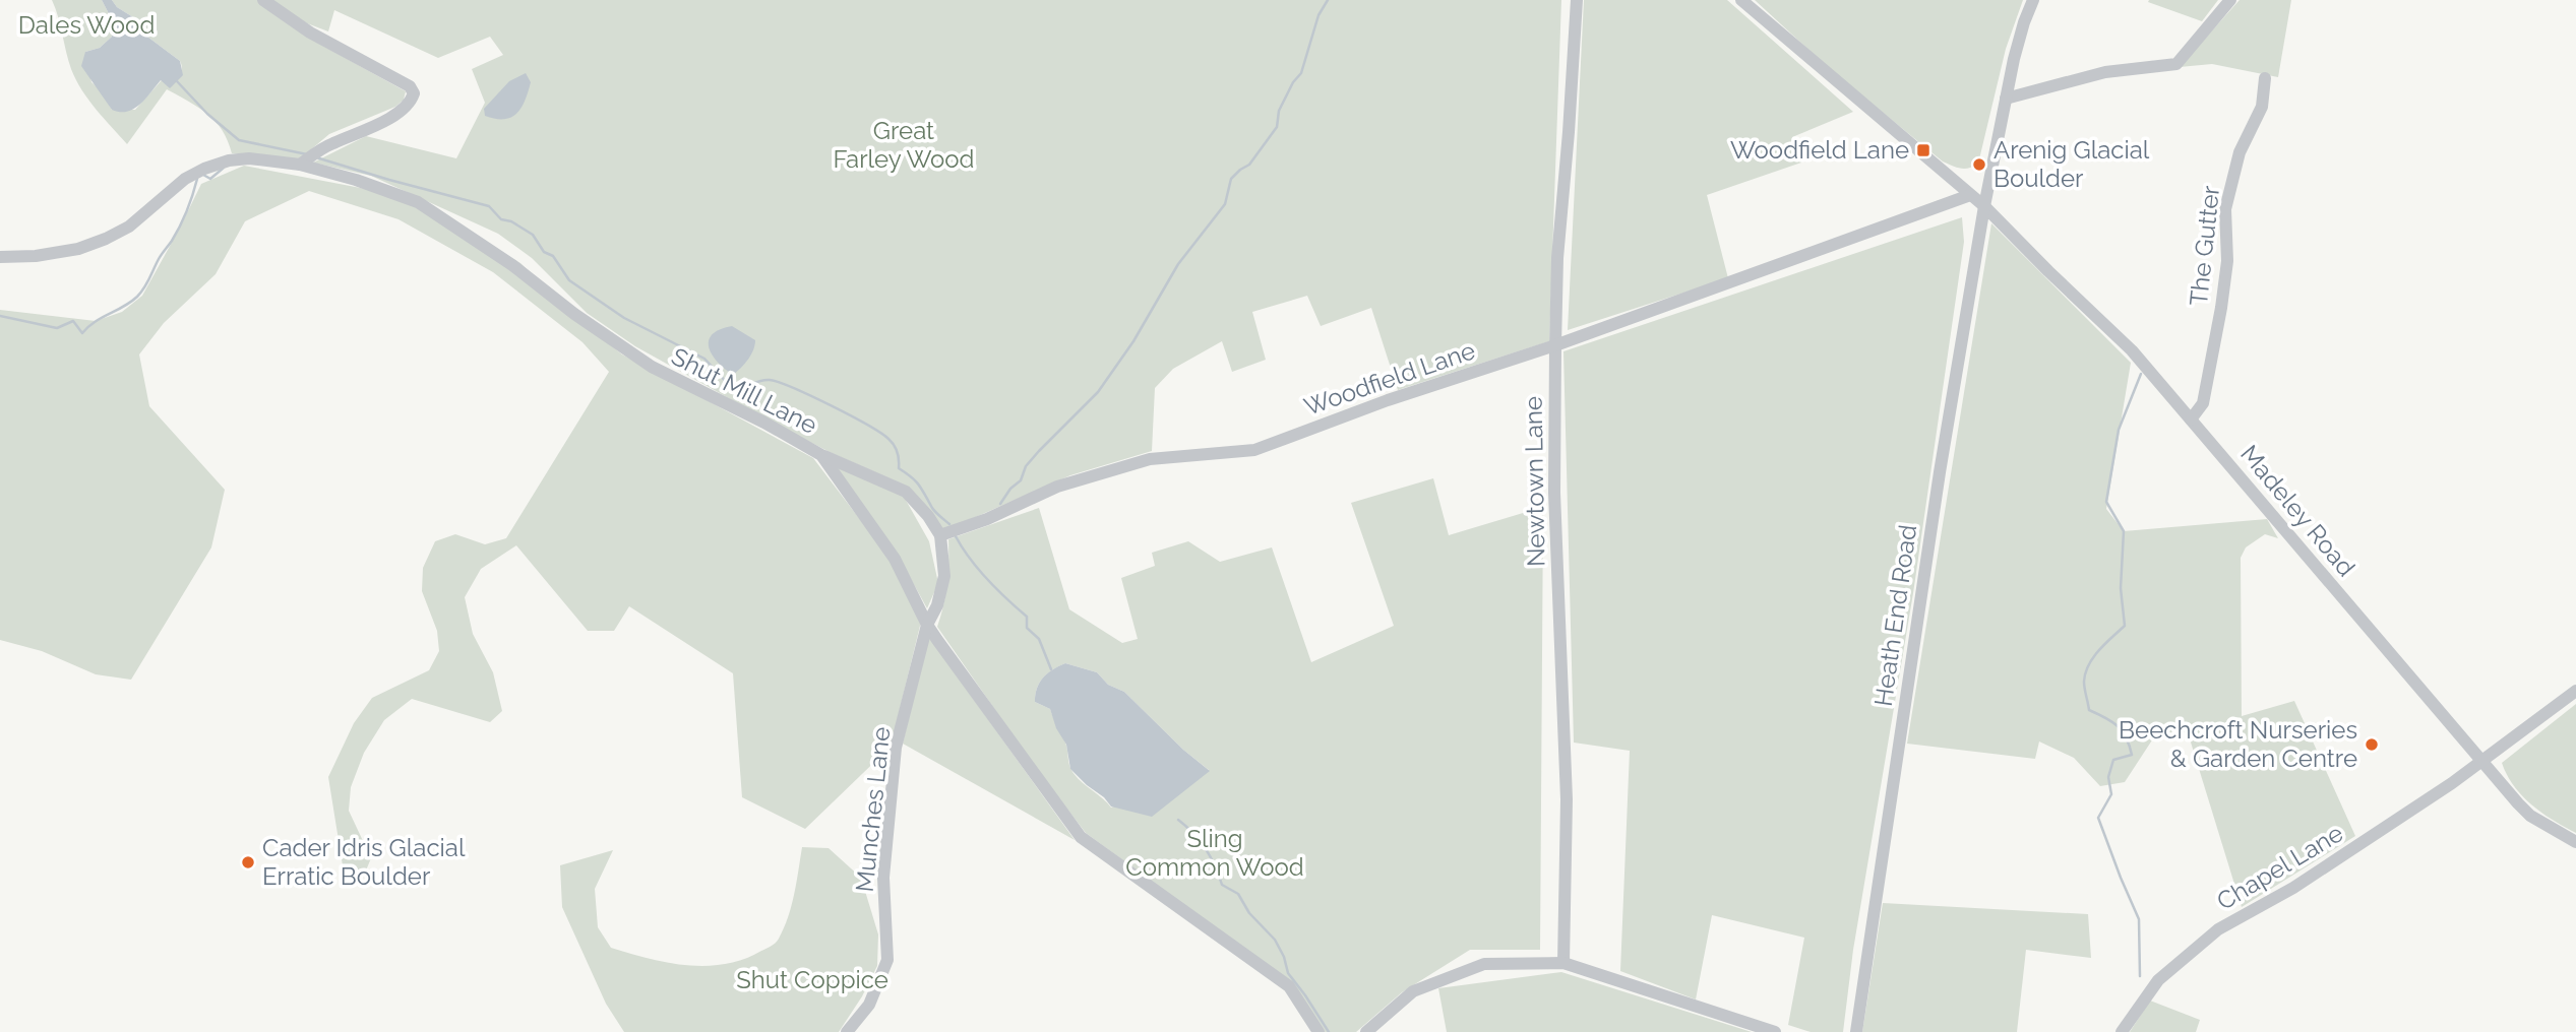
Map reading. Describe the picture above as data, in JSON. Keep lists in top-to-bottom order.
{
  "streets": {
    "street": [
      "The Gutter",
      "Woodfield Lane",
      "Shut Mill Lane",
      "Newtown Lane",
      "Madeley Road",
      "Heath End Road",
      "Munches Lane",
      "Chapel Lane"
    ]
  },
  "crossings": [
    ["The Gutter", "Madeley Road"],
    ["Woodfield Lane", "Newtown Lane"],
    ["Woodfield Lane", "Madeley Road"],
    ["Shut Mill Lane", "Munches Lane"],
    ["Madeley Road", "Heath End Road"],
    ["Madeley Road", "Chapel Lane"]
  ],
  "parks": [
    "Dales Wood",
    "Great Farley Wood",
    "Sling Common Wood",
    "Shut Coppice"
  ],
  "places": {
    "transit": ["Woodfield Lane"],
    "other": ["Arenig Glacial Boulder", "Beechcroft Nurseries & Garden Centre", "Cader Idris Glacial Erratic Boulder"]
  }
}
